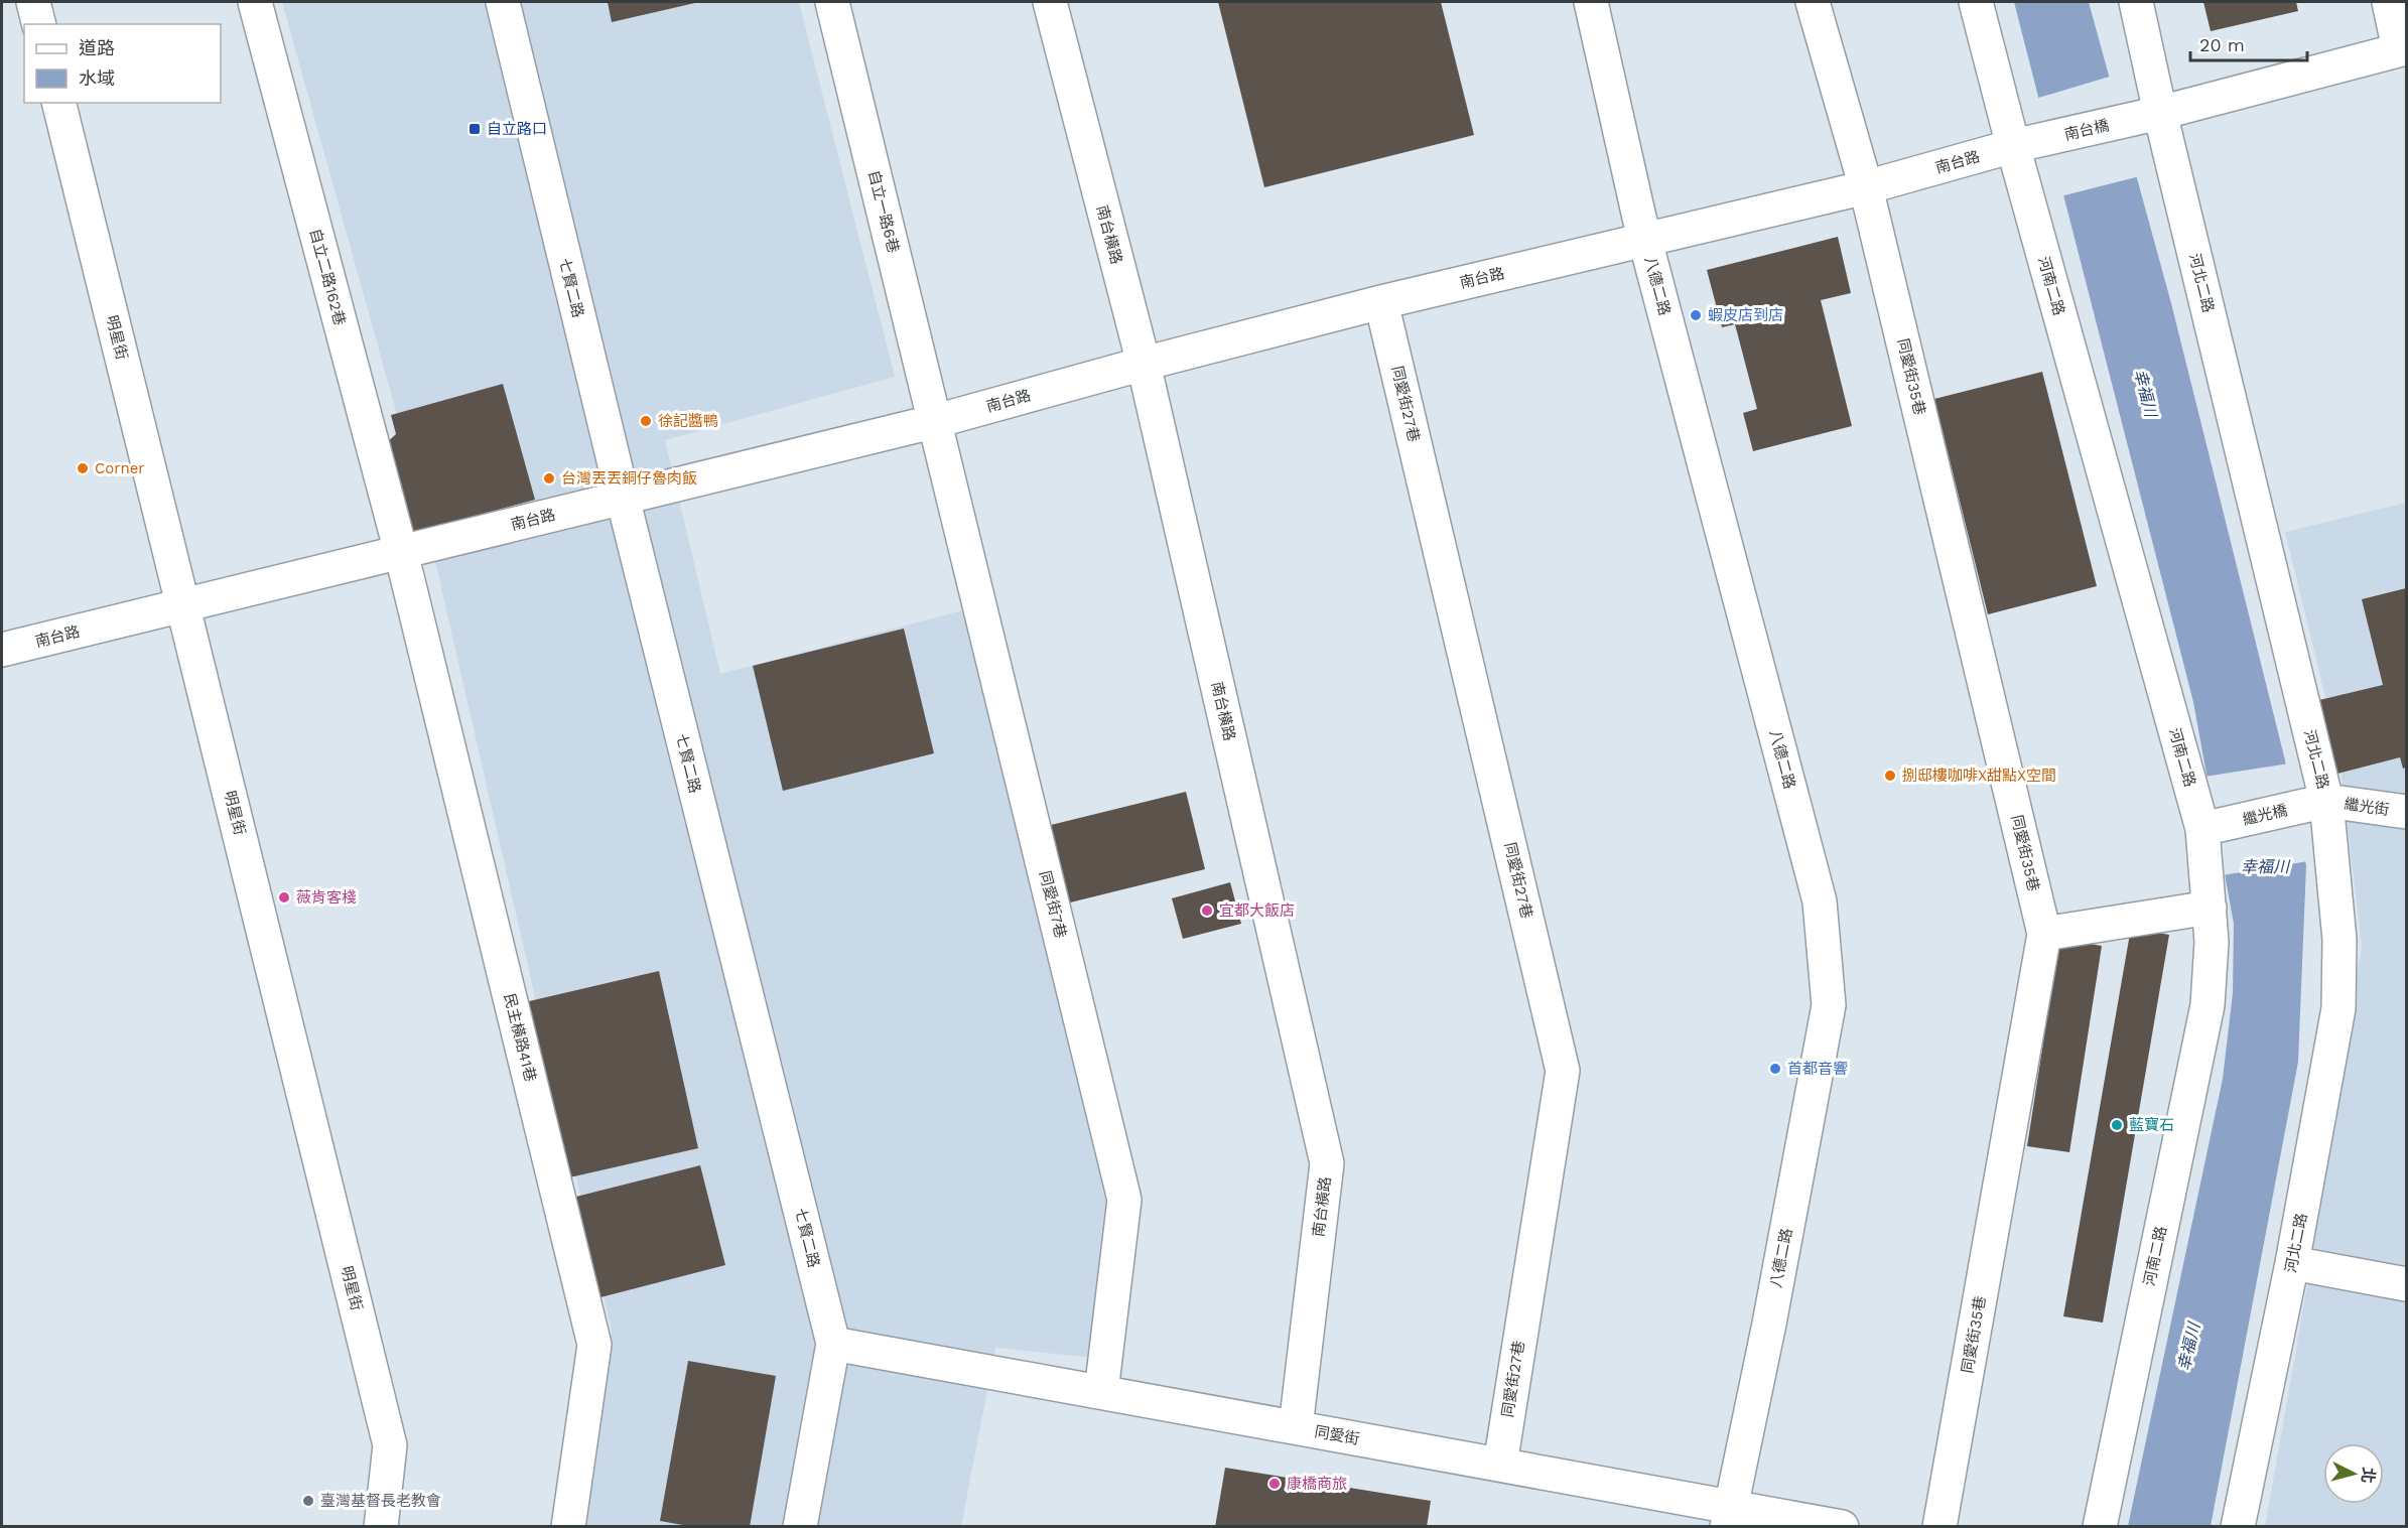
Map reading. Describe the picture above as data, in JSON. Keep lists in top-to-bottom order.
{
  "streets": {
    "street": [
      "南台橋",
      "南台路",
      "自立一路6巷",
      "南台橫路",
      "自立二路162巷",
      "河北二路",
      "八德二路",
      "河南二路",
      "七賢二路",
      "明星街",
      "同愛街35巷",
      "同愛街27巷",
      "繼光街",
      "繼光橋",
      "同愛街7巷",
      "民主橫路41巷",
      "同愛街"
    ]
  },
  "crossings": [
    ["南台橋", "南台路"],
    ["南台橋", "河北二路"],
    ["南台橋", "河南二路"],
    ["南台路", "自立一路6巷"],
    ["南台路", "南台橫路"],
    ["南台路", "自立二路162巷"],
    ["南台路", "八德二路"],
    ["南台路", "河南二路"],
    ["南台路", "七賢二路"],
    ["南台路", "明星街"],
    ["南台路", "同愛街35巷"],
    ["南台路", "同愛街27巷"],
    ["南台路", "同愛街7巷"],
    ["南台路", "民主橫路41巷"],
    ["自立一路6巷", "同愛街7巷"],
    ["南台橫路", "同愛街"],
    ["自立二路162巷", "民主橫路41巷"],
    ["河北二路", "繼光街"],
    ["河北二路", "繼光橋"],
    ["八德二路", "同愛街"],
    ["河南二路", "繼光橋"],
    ["七賢二路", "同愛街"],
    ["同愛街27巷", "同愛街"],
    ["繼光街", "繼光橋"],
    ["同愛街7巷", "同愛街"]
  ],
  "water": ["幸福川"],
  "places": {
    "transit": ["自立路口"],
    "other": [
      "蝦皮店到店",
      "徐記醬鴨",
      "Corner",
      "台灣丟丟銅仔魯肉飯",
      "捌邸樓咖啡X甜點X空間",
      "薇肯客棧",
      "宜都大飯店",
      "首都音響",
      "藍寶石",
      "康橋商旅",
      "臺灣基督長老教會"
    ]
  },
  "legend": ["道路", "水域"],
  "scale_bar": "20 m",
  "north": "right"
}
